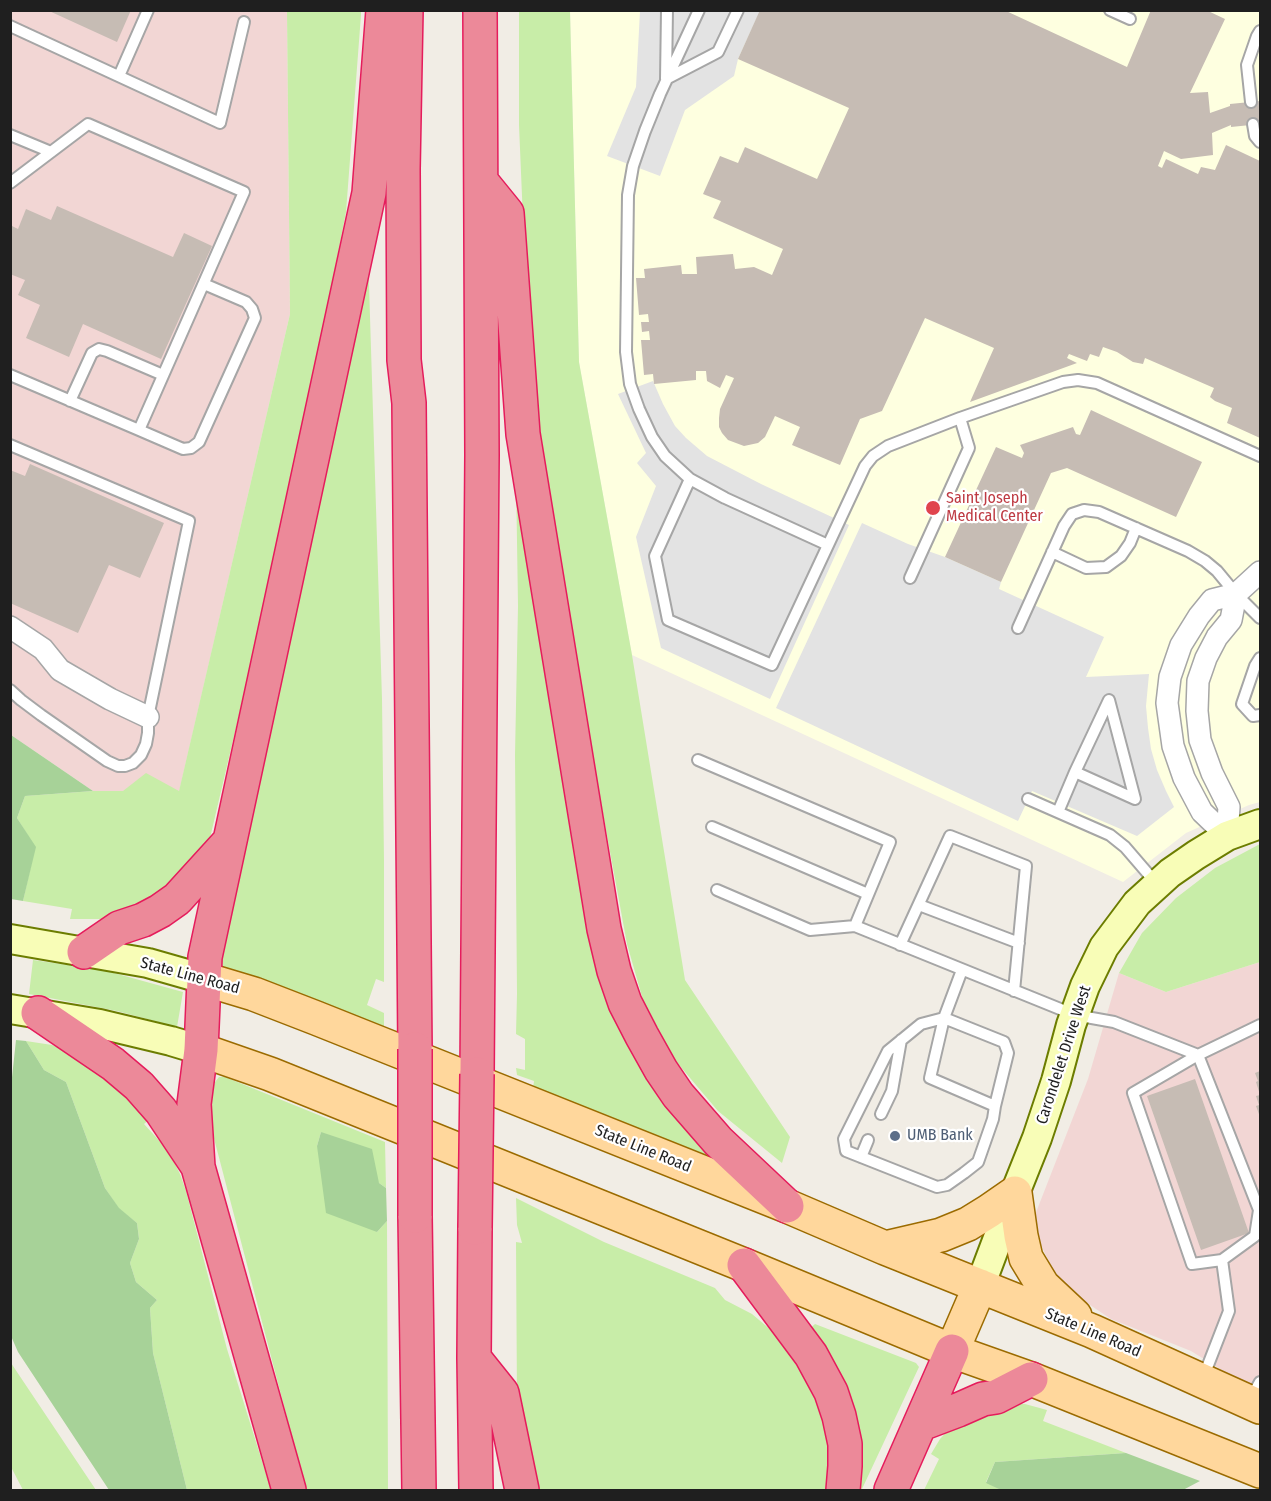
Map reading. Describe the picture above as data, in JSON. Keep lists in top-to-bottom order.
{
  "streets": {
    "main road": ["State Line Road"],
    "street": ["Carondelet Drive West"]
  },
  "crossings": [
    ["State Line Road", "Carondelet Drive West"]
  ],
  "places": ["Saint Joseph Medical Center", "UMB Bank"]
}
